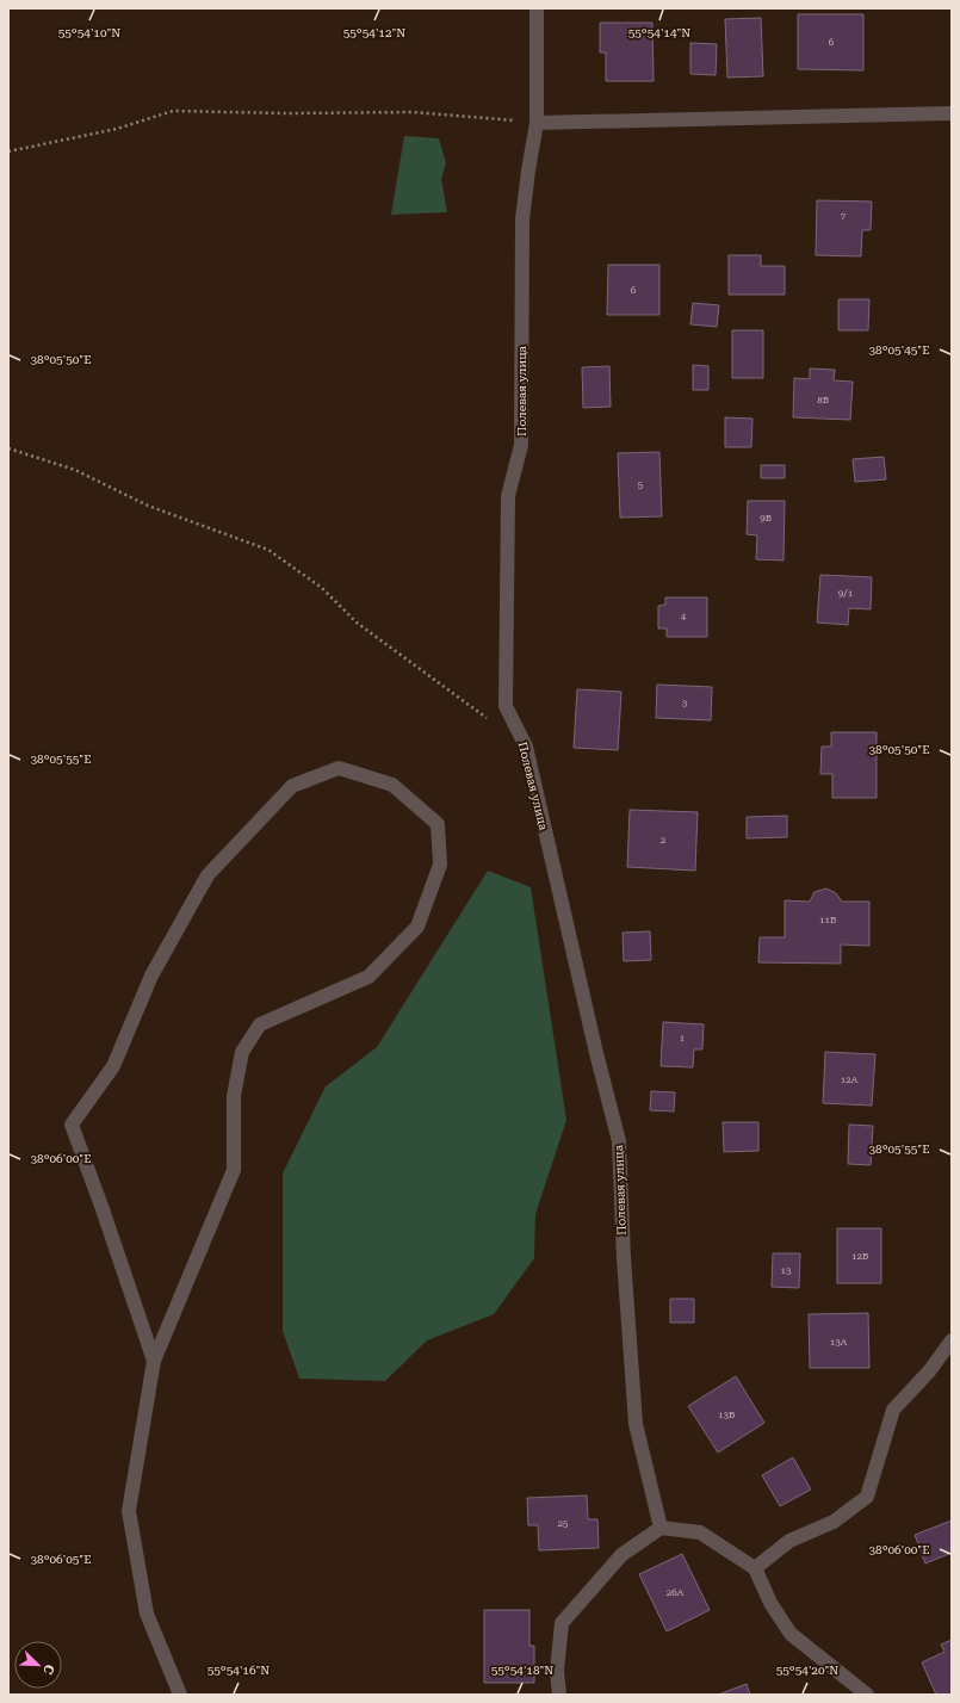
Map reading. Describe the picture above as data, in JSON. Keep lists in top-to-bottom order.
{
  "streets": {
    "street": ["Полевая улица"]
  },
  "house_numbers": [
    "6",
    "7",
    "6",
    "8Б",
    "5",
    "9Б",
    "9/1",
    "4",
    "3",
    "2",
    "11Б",
    "1",
    "12А",
    "12Б",
    "13",
    "13А",
    "13Б",
    "25",
    "26А"
  ],
  "north": "bottom right",
  "coordinates": [
    "55°54'10\"N",
    "55°54'12\"N",
    "55°54'14\"N",
    "38°05'45\"E",
    "38°05'50\"E",
    "38°05'55\"E",
    "38°06'00\"E",
    "38°06'05\"E",
    "55°54'16\"N",
    "55°54'18\"N",
    "55°54'20\"N"
  ]
}
